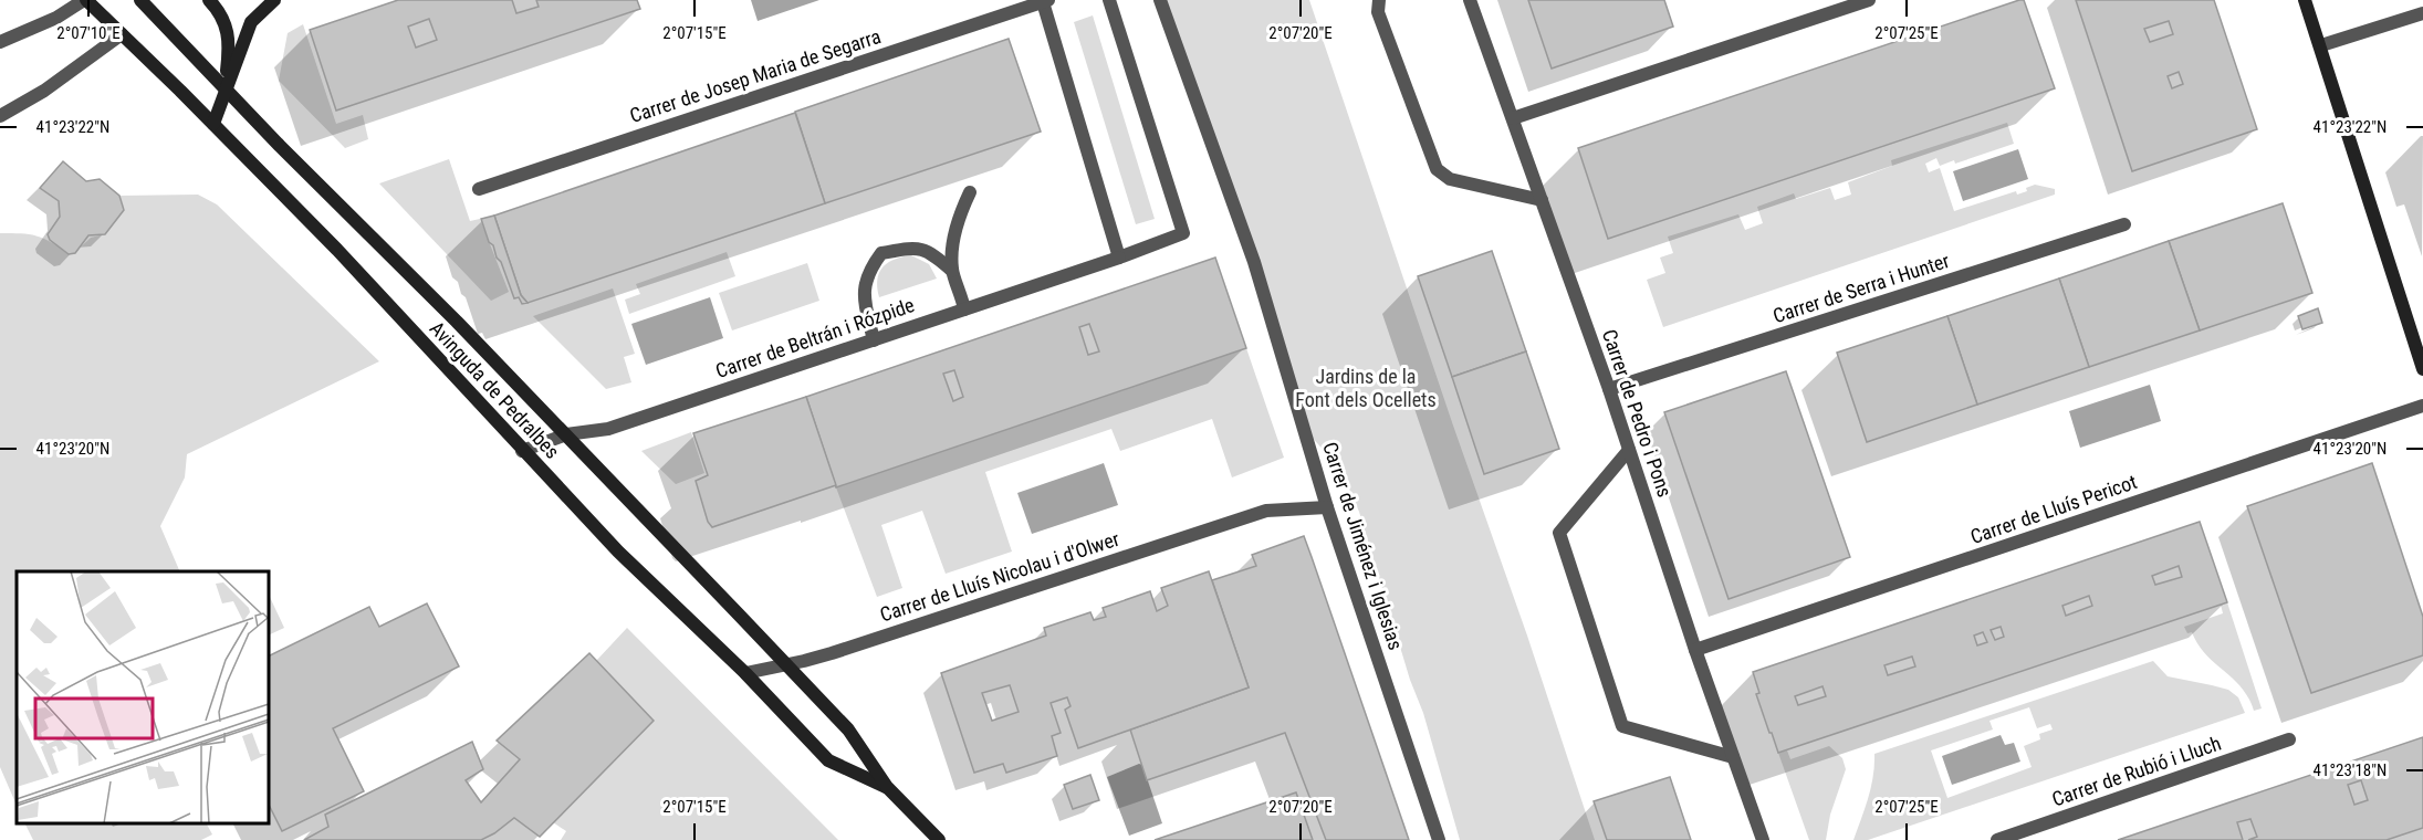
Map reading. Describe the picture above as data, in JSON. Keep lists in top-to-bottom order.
{
  "streets": {
    "street": [
      "Carrer de Josep Maria de Segarra",
      "Carrer de Serra i Hunter",
      "Carrer de Beltrán i Rózpide",
      "Avinguda de Pedralbes",
      "Carrer de Pedro i Pons",
      "Carrer de Lluís Pericot",
      "Carrer de Jiménez i Iglesias",
      "Carrer de Lluís Nicolau i d'Olwer",
      "Carrer de Rubió i Lluch"
    ]
  },
  "crossings": [
    ["Carrer de Serra i Hunter", "Carrer de Pedro i Pons"],
    ["Carrer de Beltrán i Rózpide", "Avinguda de Pedralbes"],
    ["Avinguda de Pedralbes", "Carrer de Lluís Nicolau i d'Olwer"],
    ["Carrer de Pedro i Pons", "Carrer de Lluís Pericot"],
    ["Carrer de Jiménez i Iglesias", "Carrer de Lluís Nicolau i d'Olwer"]
  ],
  "parks": ["Jardins de la Font dels Ocellets"],
  "coordinates": [
    "2°07'10\"E",
    "2°07'15\"E",
    "2°07'20\"E",
    "2°07'25\"E",
    "41°23'22\"N",
    "41°23'20\"N",
    "41°23'18\"N"
  ]
}
